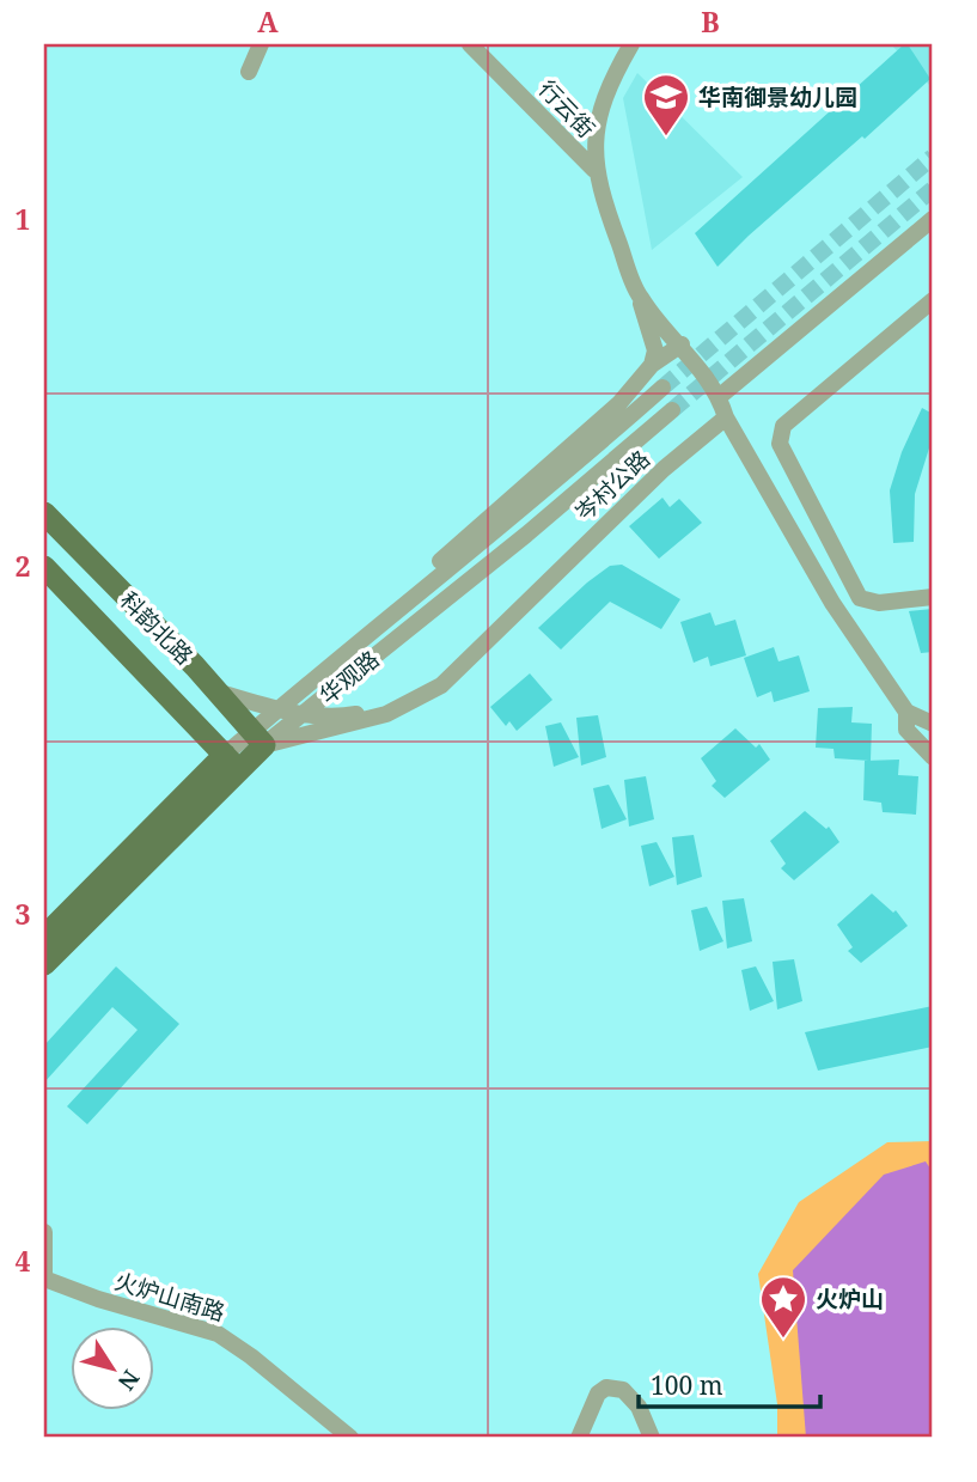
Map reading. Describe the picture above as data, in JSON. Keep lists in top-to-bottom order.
{
  "streets": {
    "main road": ["科韵北路", "华观路"],
    "street": ["行云街", "岑村公路", "火炉山南路"]
  },
  "crossings": [
    ["岑村公路", "科韵北路"],
    ["岑村公路", "华观路"],
    ["科韵北路", "华观路"]
  ],
  "places": {
    "school or university": ["华南御景幼儿园"],
    "place": ["火炉山"]
  },
  "scale_bar": "100 m",
  "north": "bottom right",
  "grid": {
    "columns": ["A", "B"],
    "rows": [
      "1",
      "2",
      "3",
      "4"
    ]
  }
}
